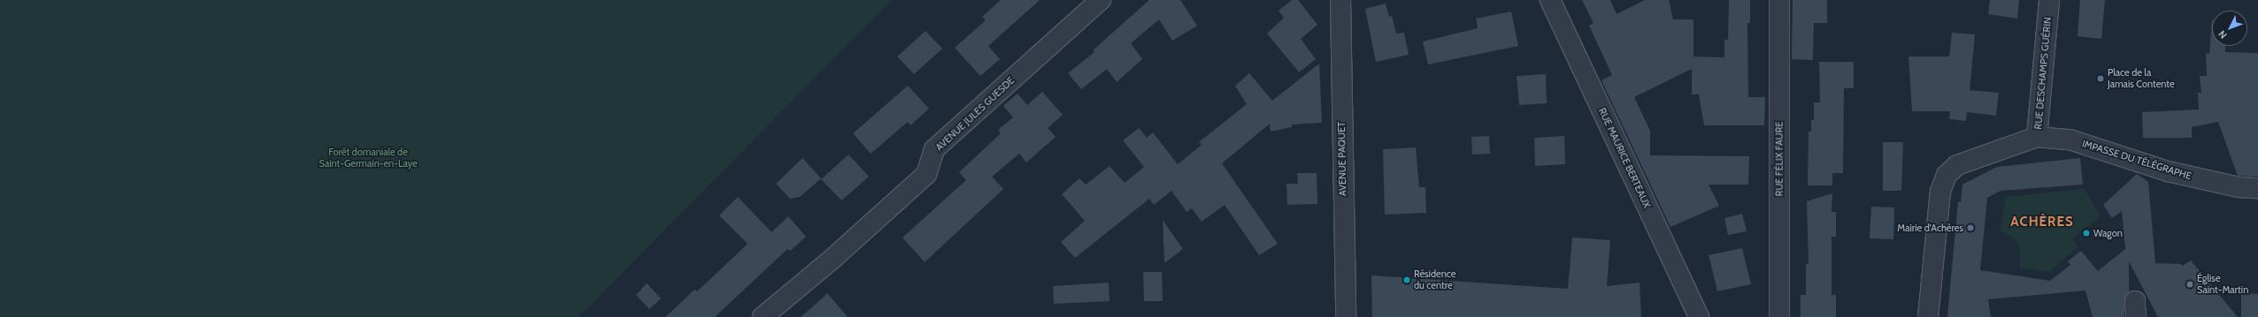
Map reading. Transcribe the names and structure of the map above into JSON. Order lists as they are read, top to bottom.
{
  "streets": {
    "street": [
      "RUE DESCHAMPS GUÉRIN",
      "AVENUE JULES GUESDE",
      "RUE MAURICE BERTEAUX",
      "AVENUE PAQUET",
      "RUE FÉLIX FAURE",
      "IMPASSE DU TÉLÉGRAPHE"
    ]
  },
  "crossings": [
    ["RUE DESCHAMPS GUÉRIN", "IMPASSE DU TÉLÉGRAPHE"]
  ],
  "districts": ["ACHÈRES"],
  "parks": ["Forêt domaniale de Saint-Germain-en-Laye"],
  "places": [
    "Place de la Jamais Contente",
    "Mairie d'Achères",
    "Wagon",
    "Résidence du centre",
    "Église Saint-Martin"
  ],
  "north": "bottom left"
}
